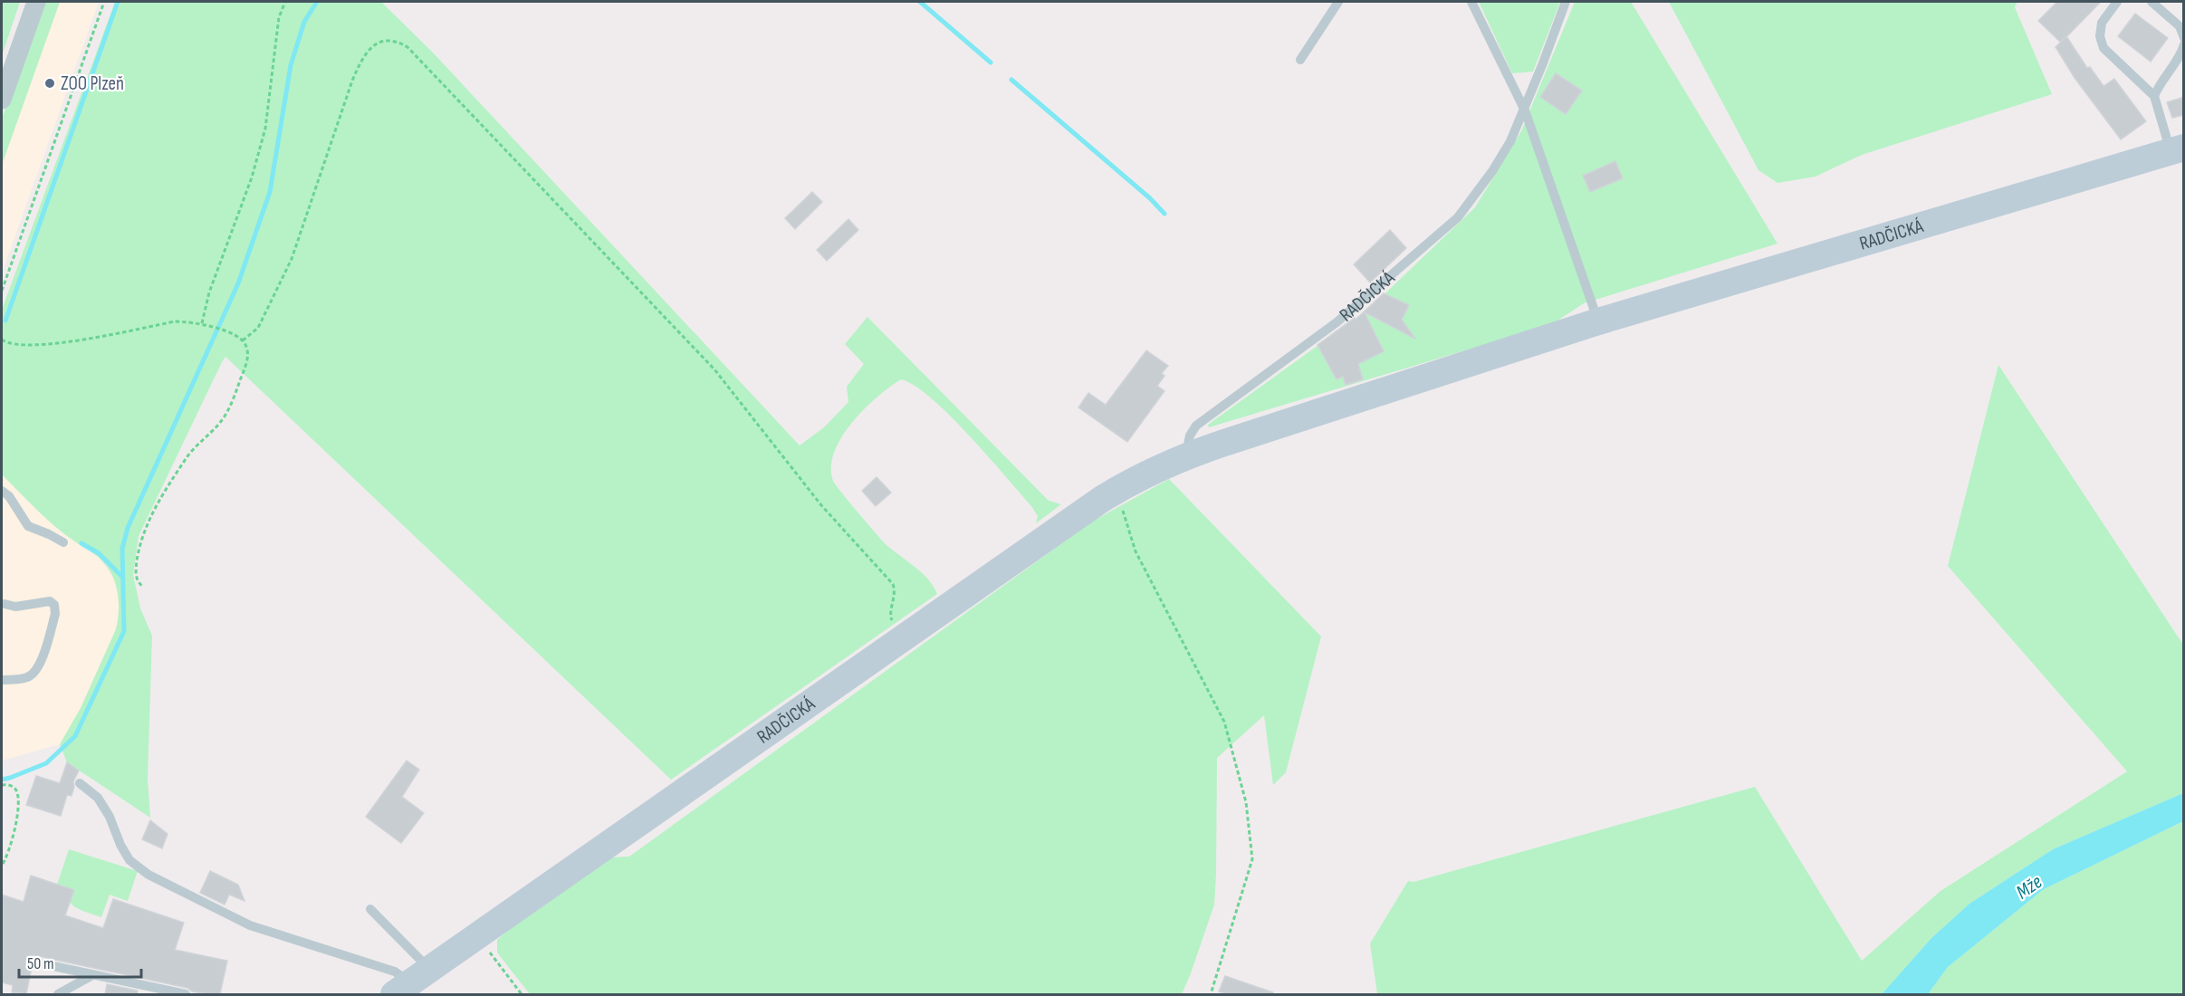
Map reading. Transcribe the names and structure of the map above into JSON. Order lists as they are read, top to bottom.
{
  "streets": {
    "street": ["RADČICKÁ"]
  },
  "water": ["Mže"],
  "places": ["ZOO Plzeň"],
  "scale_bar": "50 m"
}
